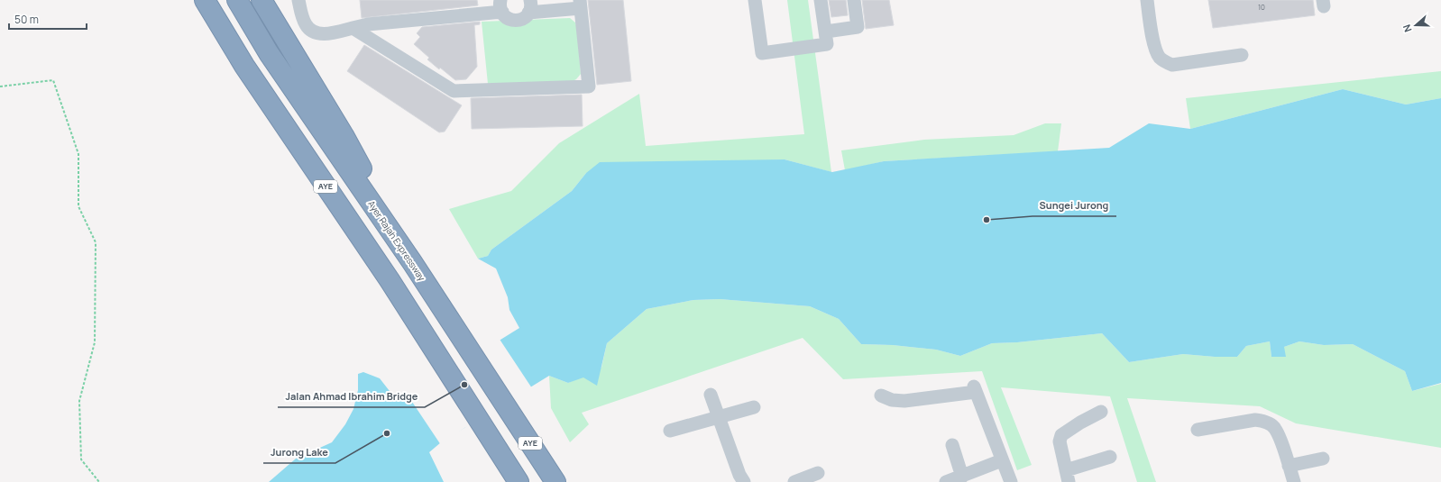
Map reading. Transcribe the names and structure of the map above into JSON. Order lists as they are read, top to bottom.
{
  "streets": {
    "highway": ["AYE", "Ayer Rajah Expressway"]
  },
  "places": ["Sungei Jurong", "Jalan Ahmad Ibrahim Bridge", "Jurong Lake"],
  "house_numbers": ["10"],
  "scale_bar": "50 m",
  "north": "left"
}
